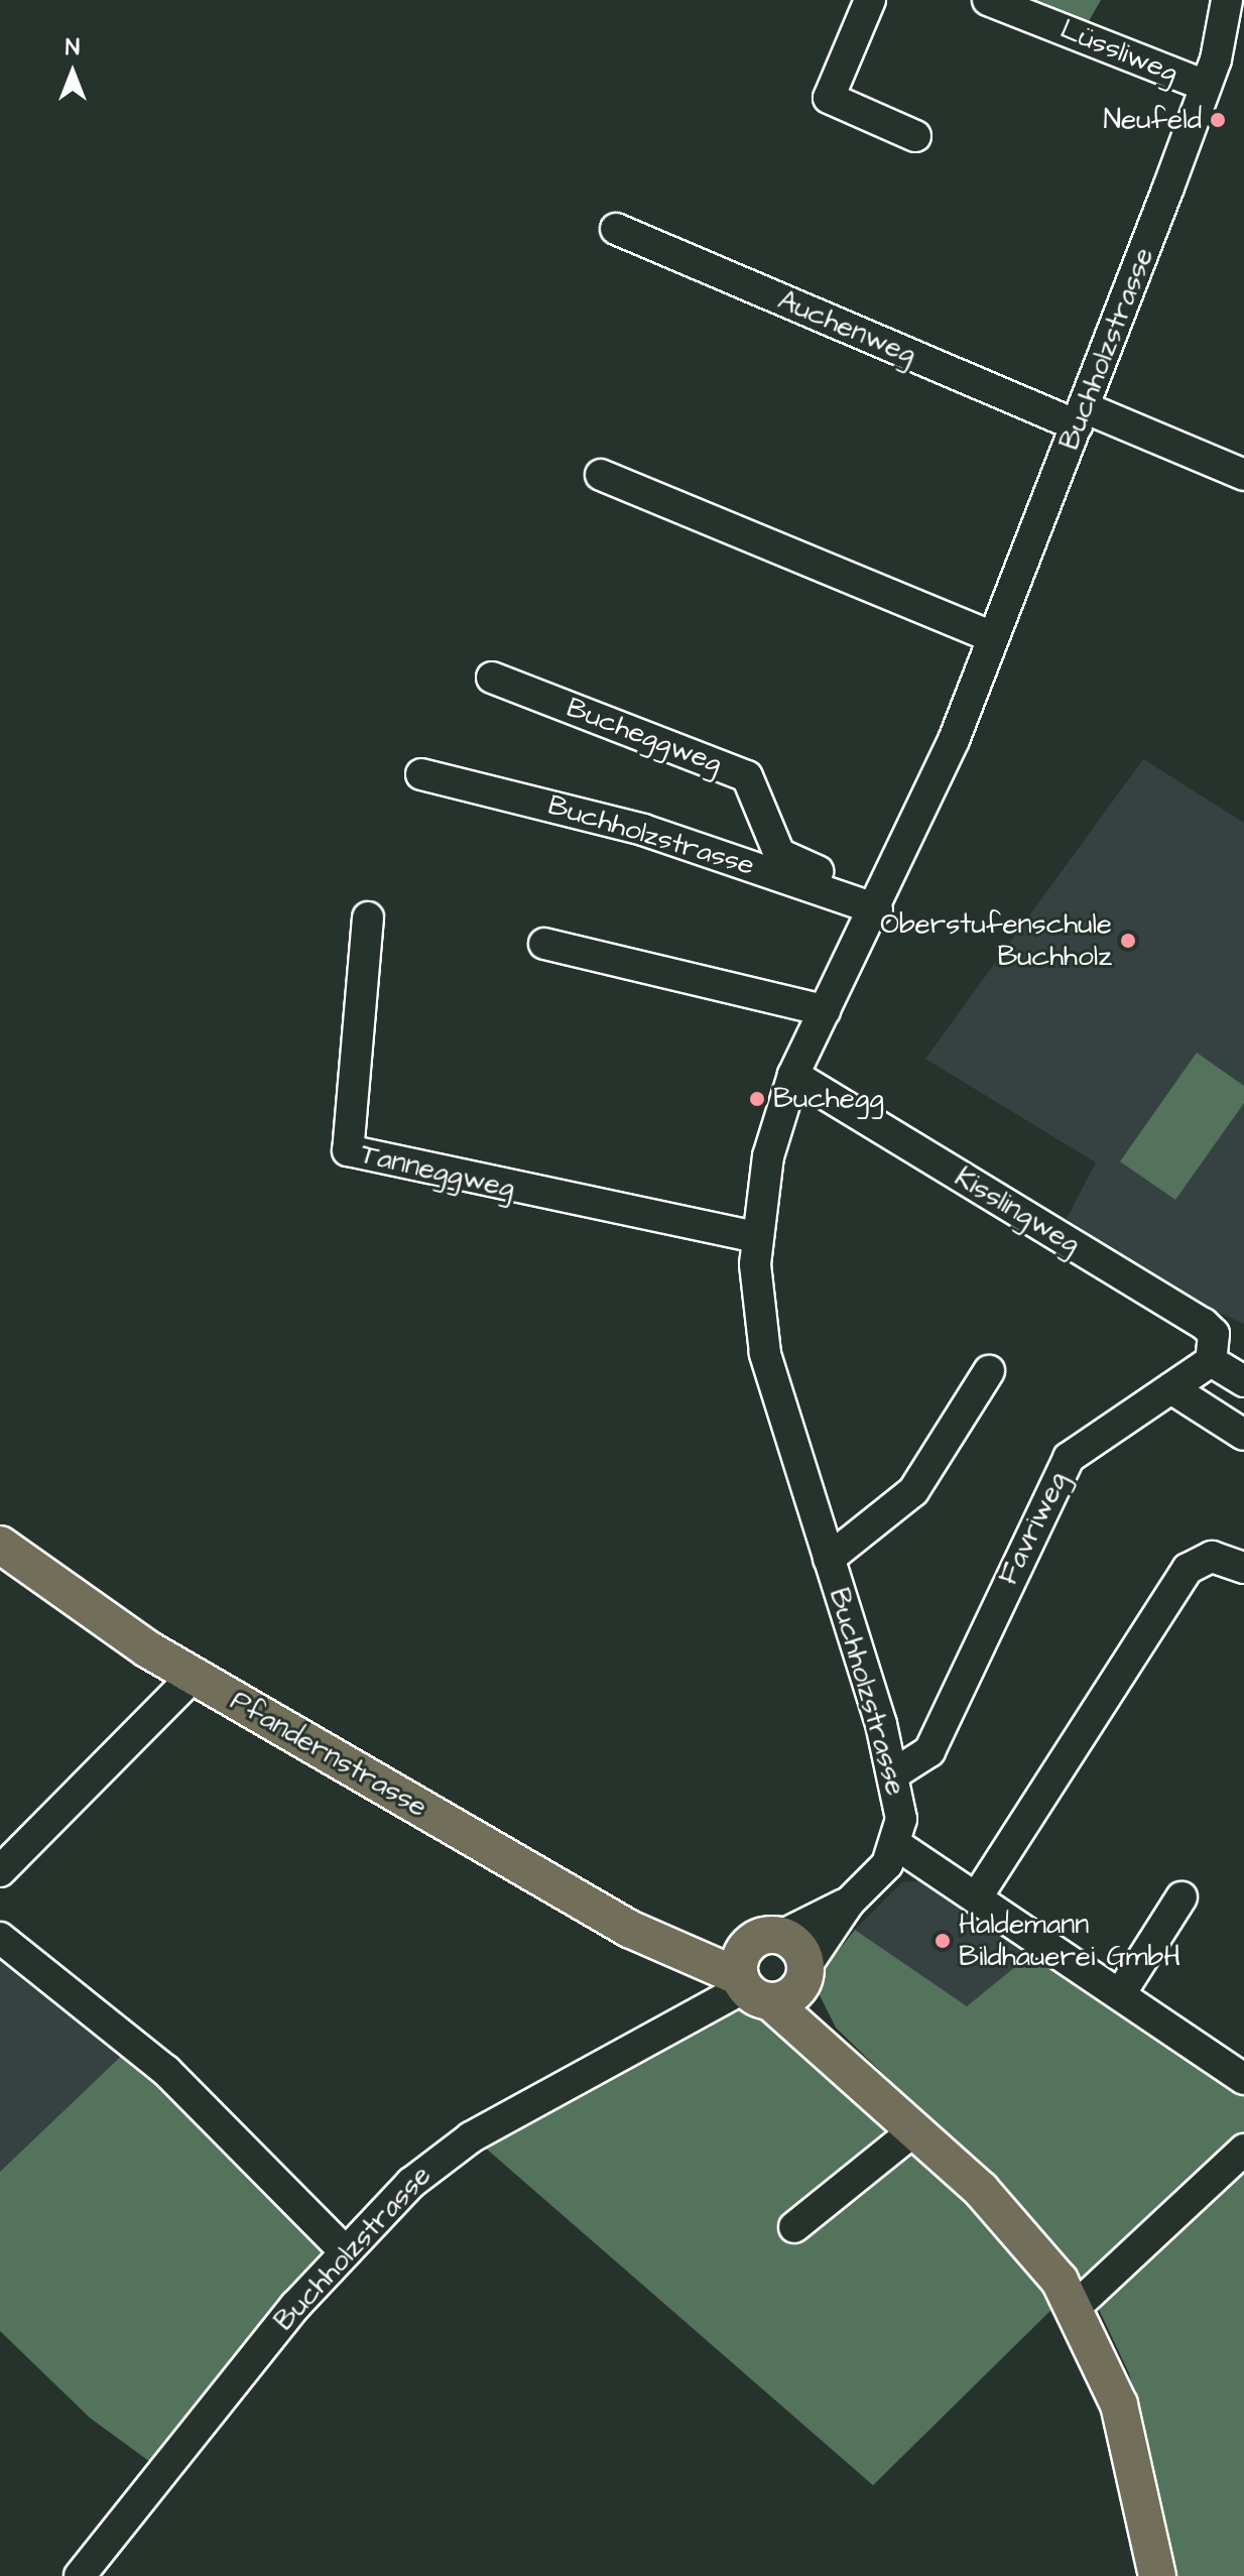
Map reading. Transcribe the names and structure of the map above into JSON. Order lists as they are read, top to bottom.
{
  "streets": {
    "main road": ["Pfandernstrasse"],
    "street": [
      "Lüssliweg",
      "Auchenweg",
      "Buchholzstrasse",
      "Bucheggweg",
      "Tanneggweg",
      "Kisslingweg",
      "Favriweg"
    ]
  },
  "crossings": [
    ["Lüssliweg", "Buchholzstrasse"],
    ["Auchenweg", "Buchholzstrasse"],
    ["Buchholzstrasse", "Bucheggweg"],
    ["Buchholzstrasse", "Tanneggweg"],
    ["Buchholzstrasse", "Kisslingweg"],
    ["Buchholzstrasse", "Favriweg"],
    ["Buchholzstrasse", "Pfandernstrasse"],
    ["Kisslingweg", "Favriweg"]
  ],
  "places": [
    "Neufeld",
    "Oberstufenschule Buchholz",
    "Buchegg",
    "Haldemann Bildhauerei GmbH"
  ],
  "north": "top"
}
